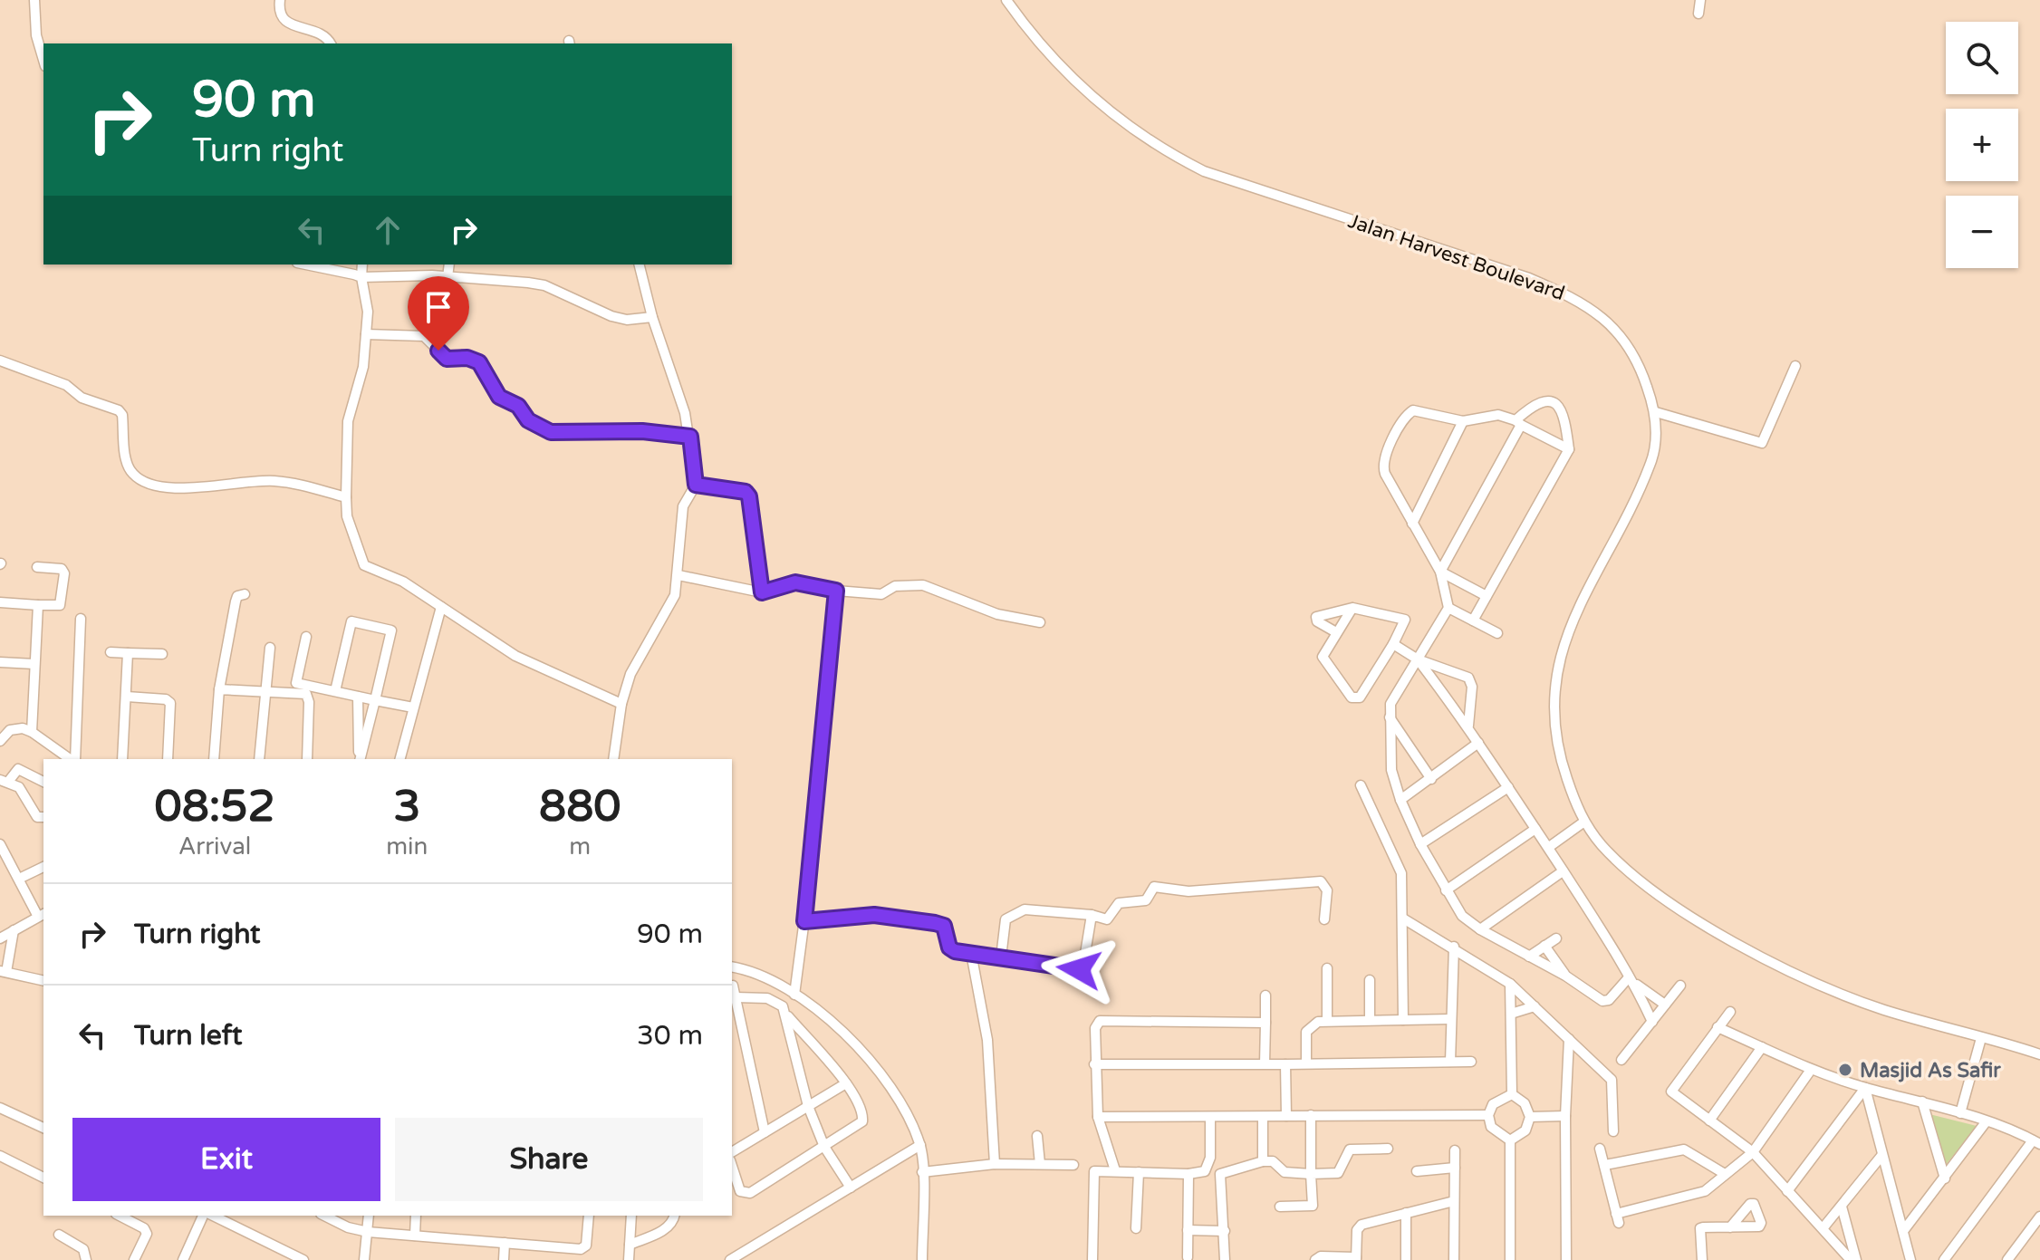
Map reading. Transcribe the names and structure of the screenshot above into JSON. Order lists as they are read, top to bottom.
{
  "streets": {
    "street": ["Jalan Harvest Boulevard"]
  },
  "places": ["Masjid As Safir"],
  "page": {
    "map_buttons": ["+", "−"],
    "turn": ["90 m", "Turn right"],
    "eta": [
      "08:52",
      "Arrival",
      "3",
      "min",
      "880",
      "m"
    ],
    "list": [
      {
        "name": "Turn right",
        "value": "90 m"
      },
      {
        "name": "Turn left",
        "value": "30 m"
      }
    ],
    "buttons": ["Exit", "Share"]
  }
}
